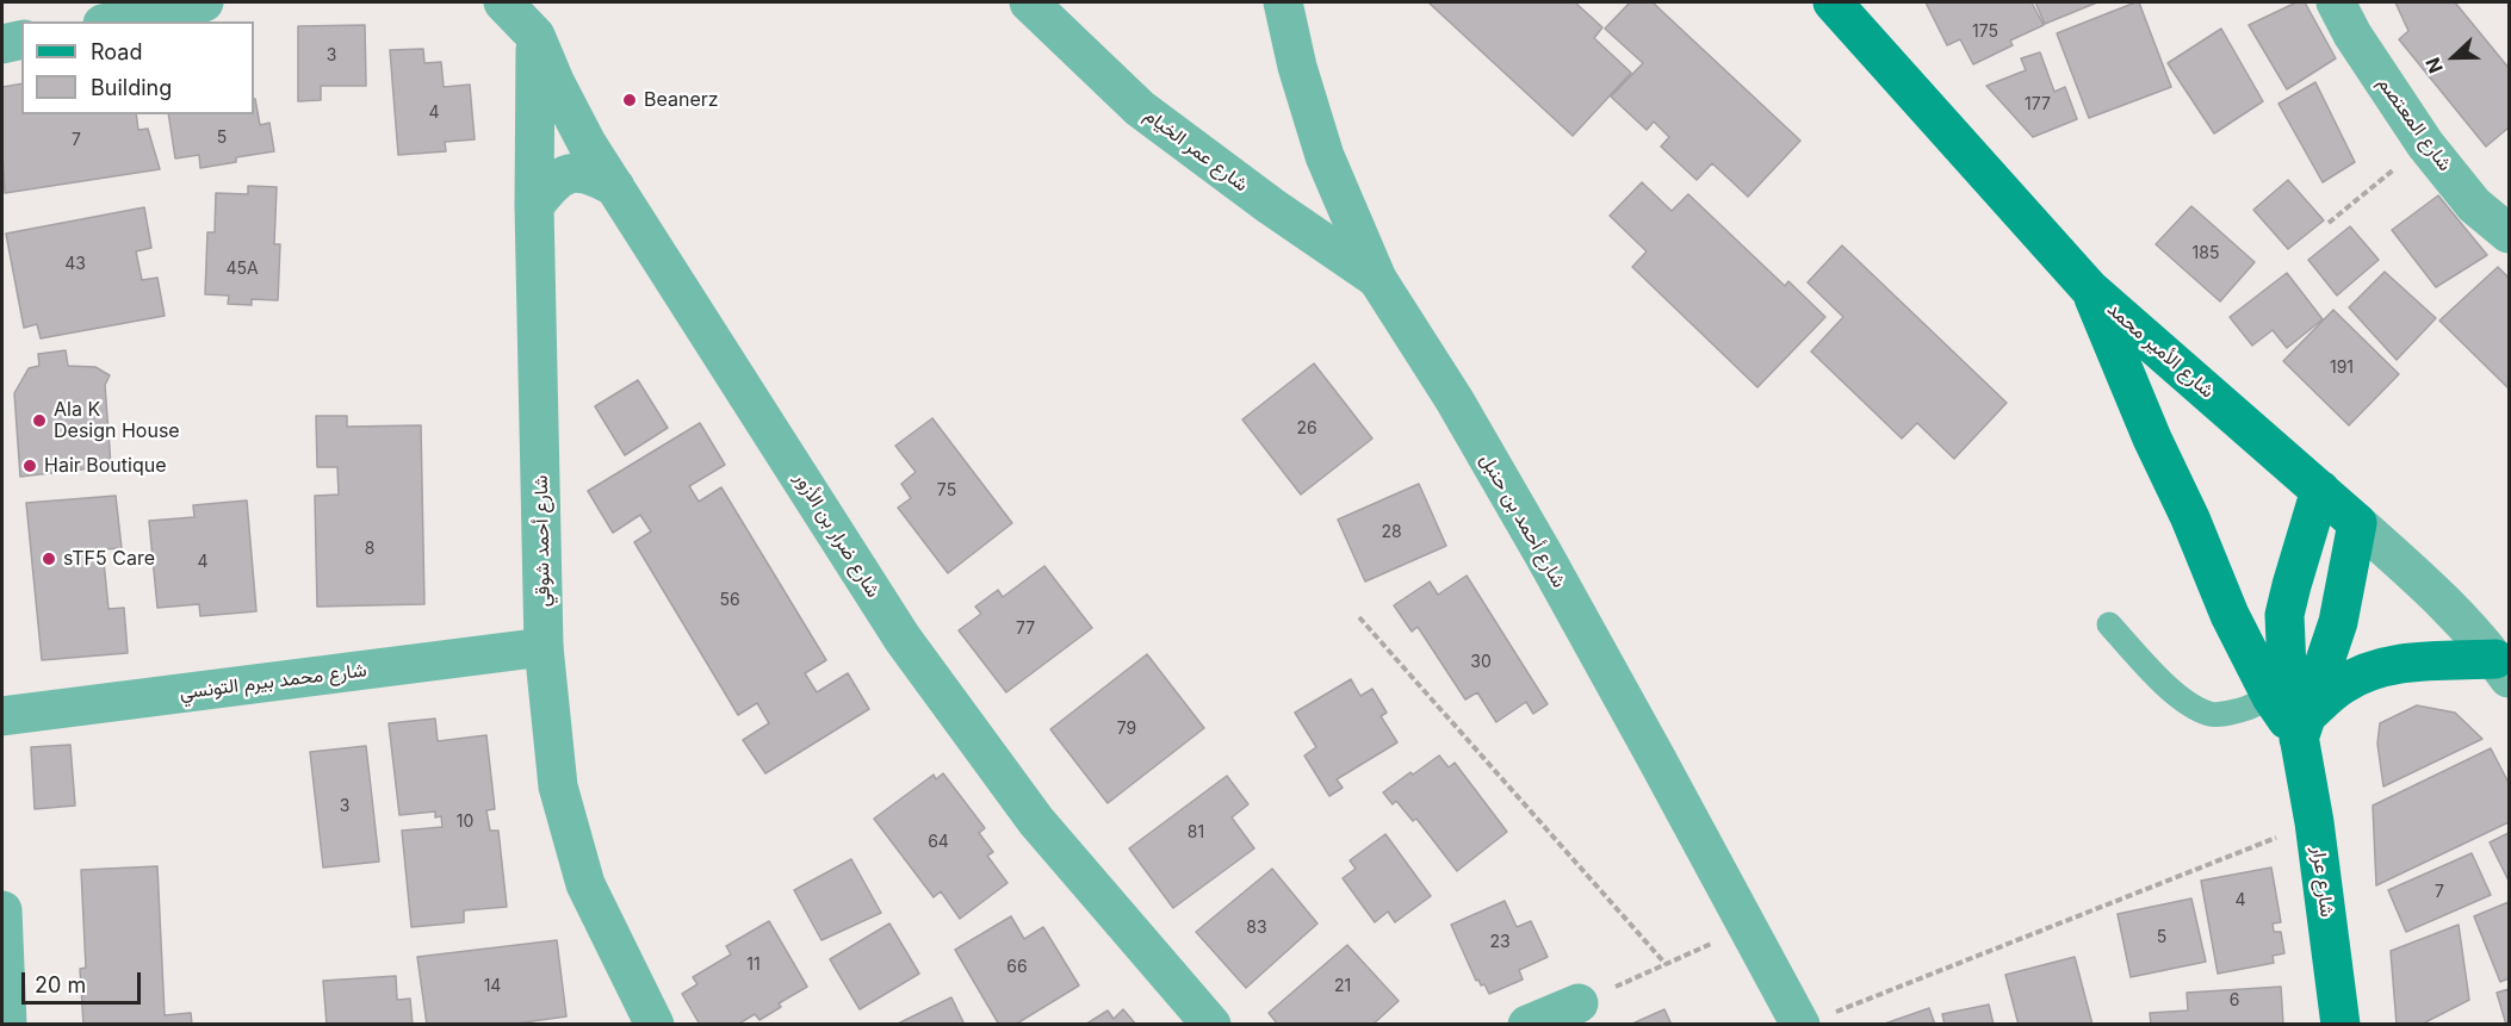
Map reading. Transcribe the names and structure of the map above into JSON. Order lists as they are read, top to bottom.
{
  "streets": {
    "main road": ["شارع الأمير محمد", "شارع عرار"],
    "street": [
      "شارع المعتصم",
      "شارع عمر الخيام",
      "شارع أحمد بن حنبل",
      "شارع ضرار بن الأزور",
      "شارع أحمد شوقي",
      "شارع محمد بيرم التونسي"
    ]
  },
  "crossings": [
    ["شارع عمر الخيام", "شارع أحمد بن حنبل"],
    ["شارع الأمير محمد", "شارع عرار"],
    ["شارع ضرار بن الأزور", "شارع أحمد شوقي"],
    ["شارع أحمد شوقي", "شارع محمد بيرم التونسي"]
  ],
  "places": [
    "Beanerz",
    "Ala K Design House",
    "Hair Boutique",
    "sTF5 Care"
  ],
  "house_numbers": [
    "175",
    "3",
    "177",
    "4",
    "5",
    "7",
    "185",
    "43",
    "45A",
    "191",
    "26",
    "75",
    "28",
    "8",
    "4",
    "56",
    "77",
    "30",
    "79",
    "3",
    "10",
    "81",
    "64",
    "7",
    "4",
    "83",
    "5",
    "23",
    "11",
    "66",
    "14",
    "21",
    "6"
  ],
  "legend": ["Road", "Building"],
  "scale_bar": "20 m",
  "north": "left"
}
